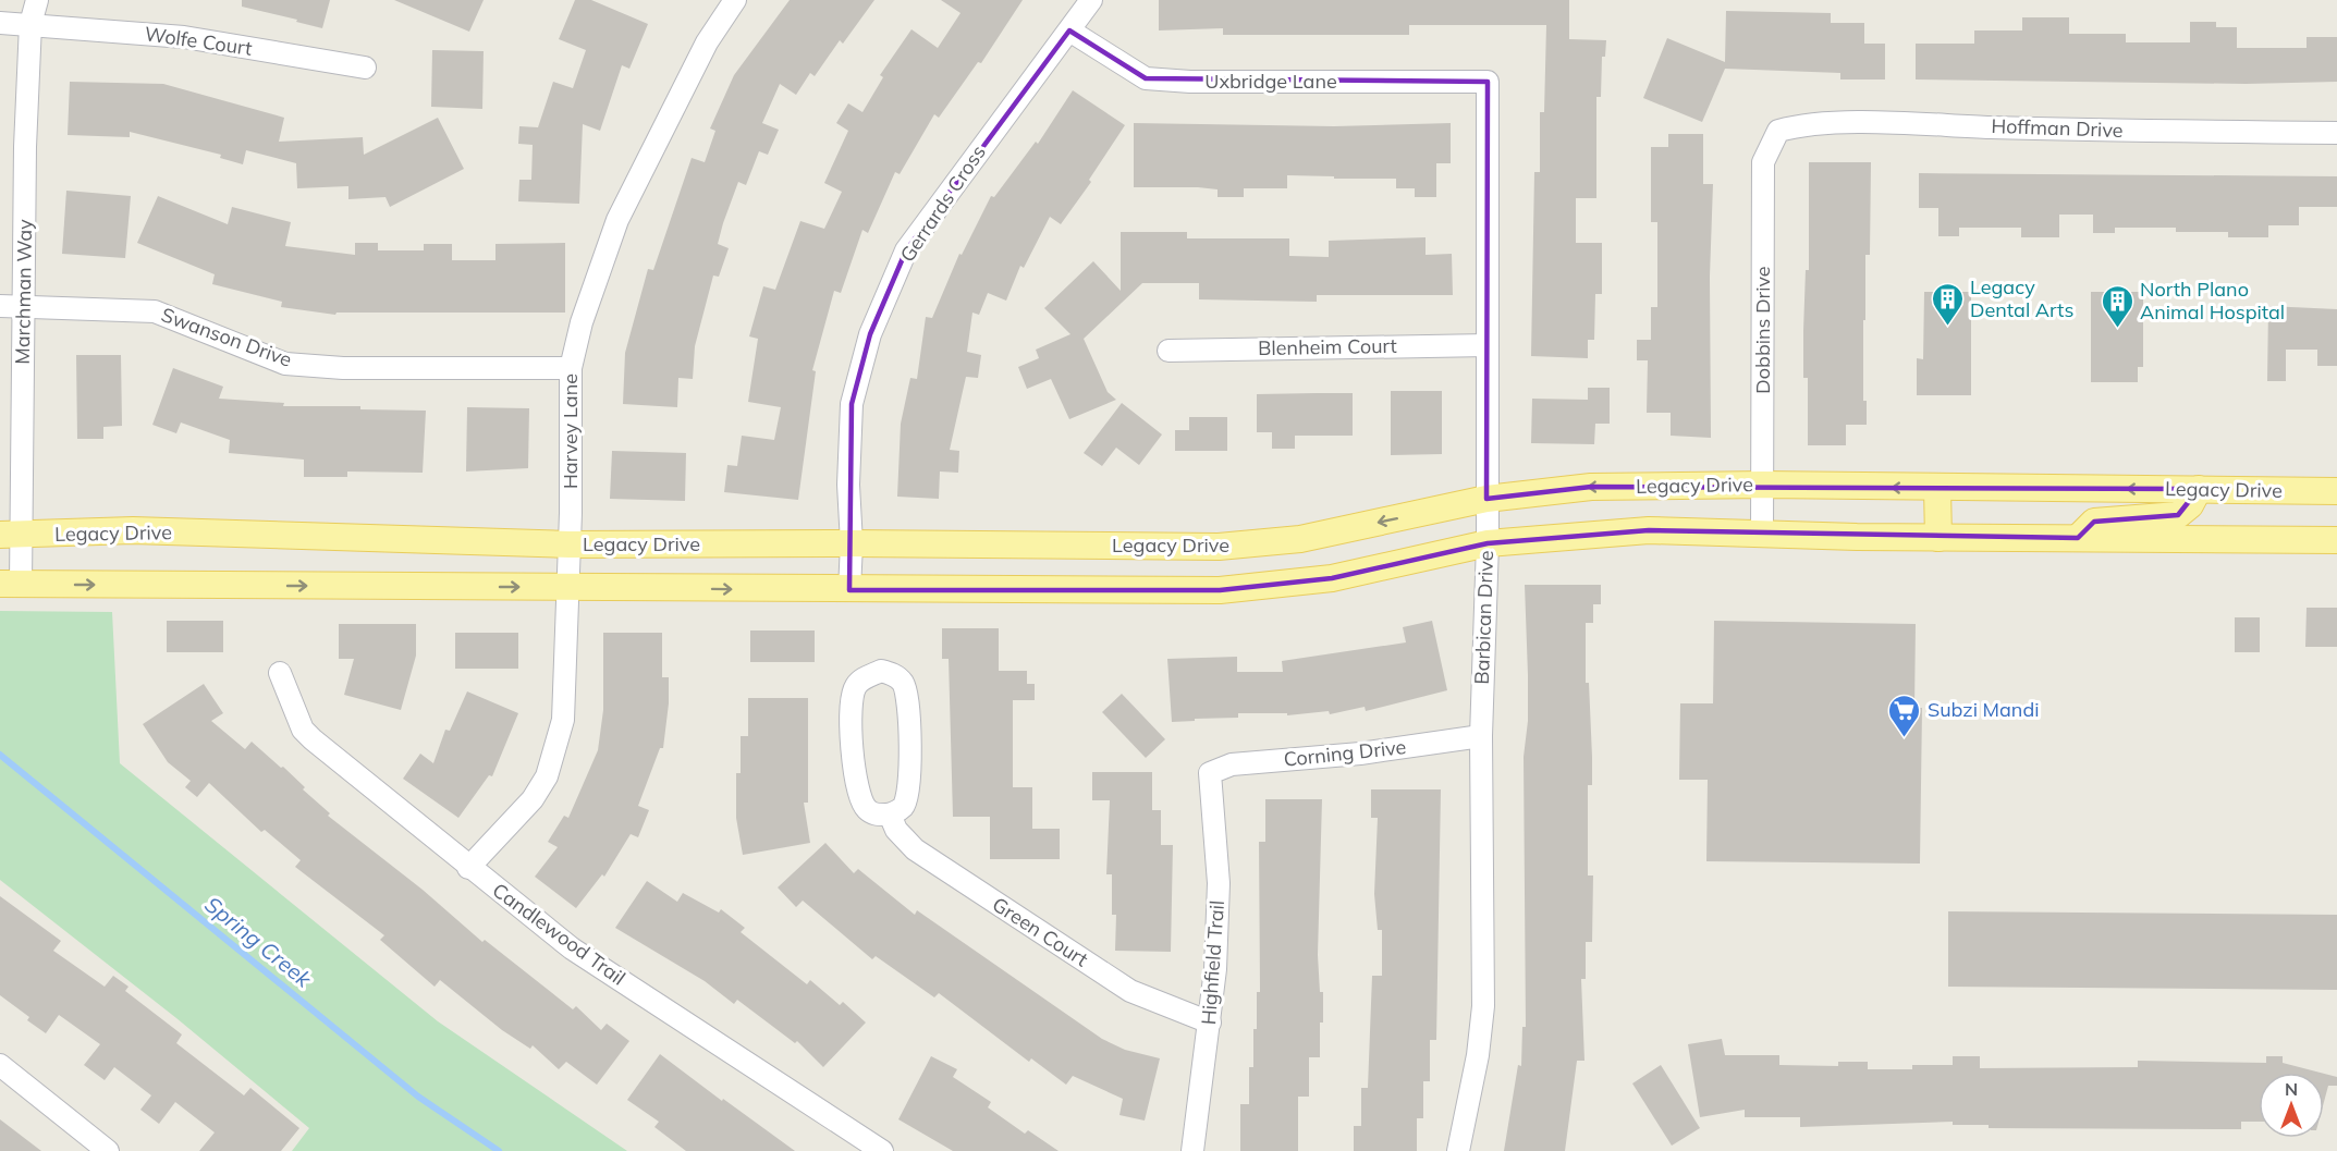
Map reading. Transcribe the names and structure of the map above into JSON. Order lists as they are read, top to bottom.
{
  "streets": {
    "main road": ["Legacy Drive"],
    "street": [
      "Wolfe Court",
      "Uxbridge Lane",
      "Hoffman Drive",
      "Gerrards Cross",
      "Marchman Way",
      "Dobbins Drive",
      "Swanson Drive",
      "Blenheim Court",
      "Harvey Lane",
      "Barbican Drive",
      "Corning Drive",
      "Green Court",
      "Candlewood Trail",
      "Highfield Trail"
    ]
  },
  "crossings": [
    ["Wolfe Court", "Marchman Way"],
    ["Uxbridge Lane", "Gerrards Cross"],
    ["Uxbridge Lane", "Barbican Drive"],
    ["Hoffman Drive", "Dobbins Drive"],
    ["Gerrards Cross", "Legacy Drive"],
    ["Marchman Way", "Swanson Drive"],
    ["Marchman Way", "Legacy Drive"],
    ["Dobbins Drive", "Legacy Drive"],
    ["Swanson Drive", "Harvey Lane"],
    ["Blenheim Court", "Barbican Drive"],
    ["Harvey Lane", "Legacy Drive"],
    ["Harvey Lane", "Candlewood Trail"],
    ["Legacy Drive", "Barbican Drive"],
    ["Barbican Drive", "Corning Drive"],
    ["Corning Drive", "Highfield Trail"],
    ["Green Court", "Highfield Trail"]
  ],
  "water": ["Spring Creek"],
  "places": {
    "building": ["Legacy Dental Arts", "North Plano Animal Hospital"],
    "supermarket": ["Subzi Mandi"]
  },
  "north": "top"
}
